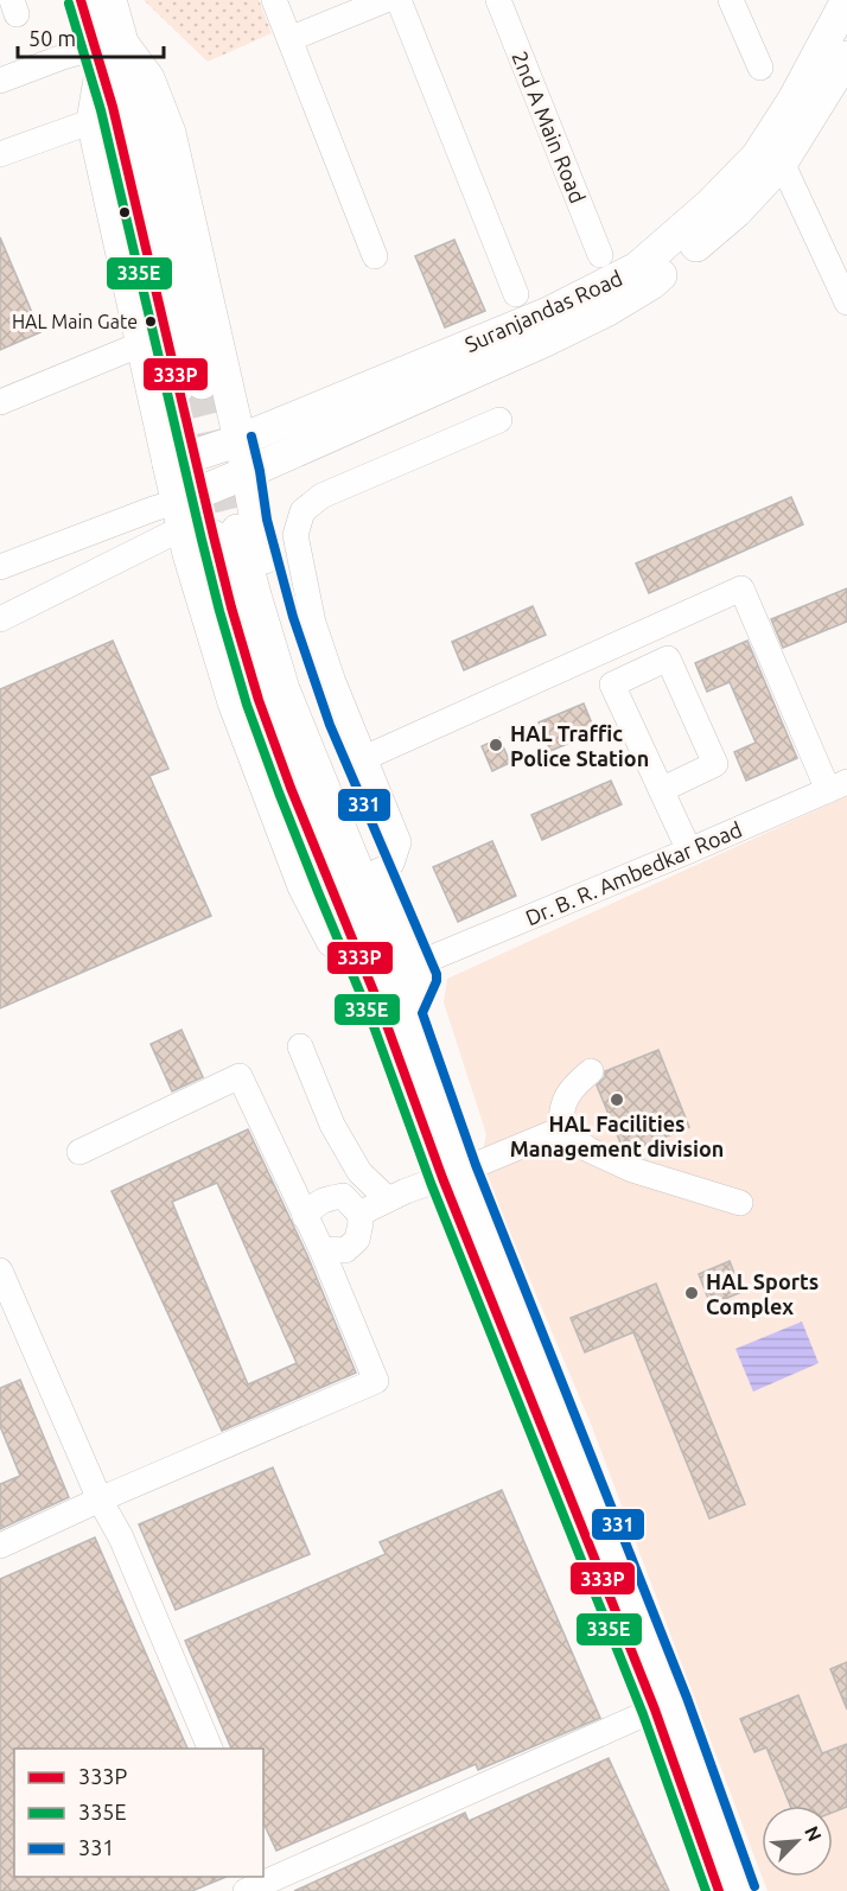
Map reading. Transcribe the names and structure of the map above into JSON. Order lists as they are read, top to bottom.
{
  "streets": {
    "main road": ["Suranjandas Road"],
    "street": ["2nd A Main Road", "Dr. B. R. Ambedkar Road"]
  },
  "places": [
    "HAL Main Gate",
    "HAL Traffic Police Station",
    "HAL Facilities Management division",
    "HAL Sports Complex"
  ],
  "lines": ["transit line 333P", "transit line 335E", "transit line 331"],
  "legend": ["333P", "335E", "331"],
  "scale_bar": "50 m",
  "north": "top right"
}
